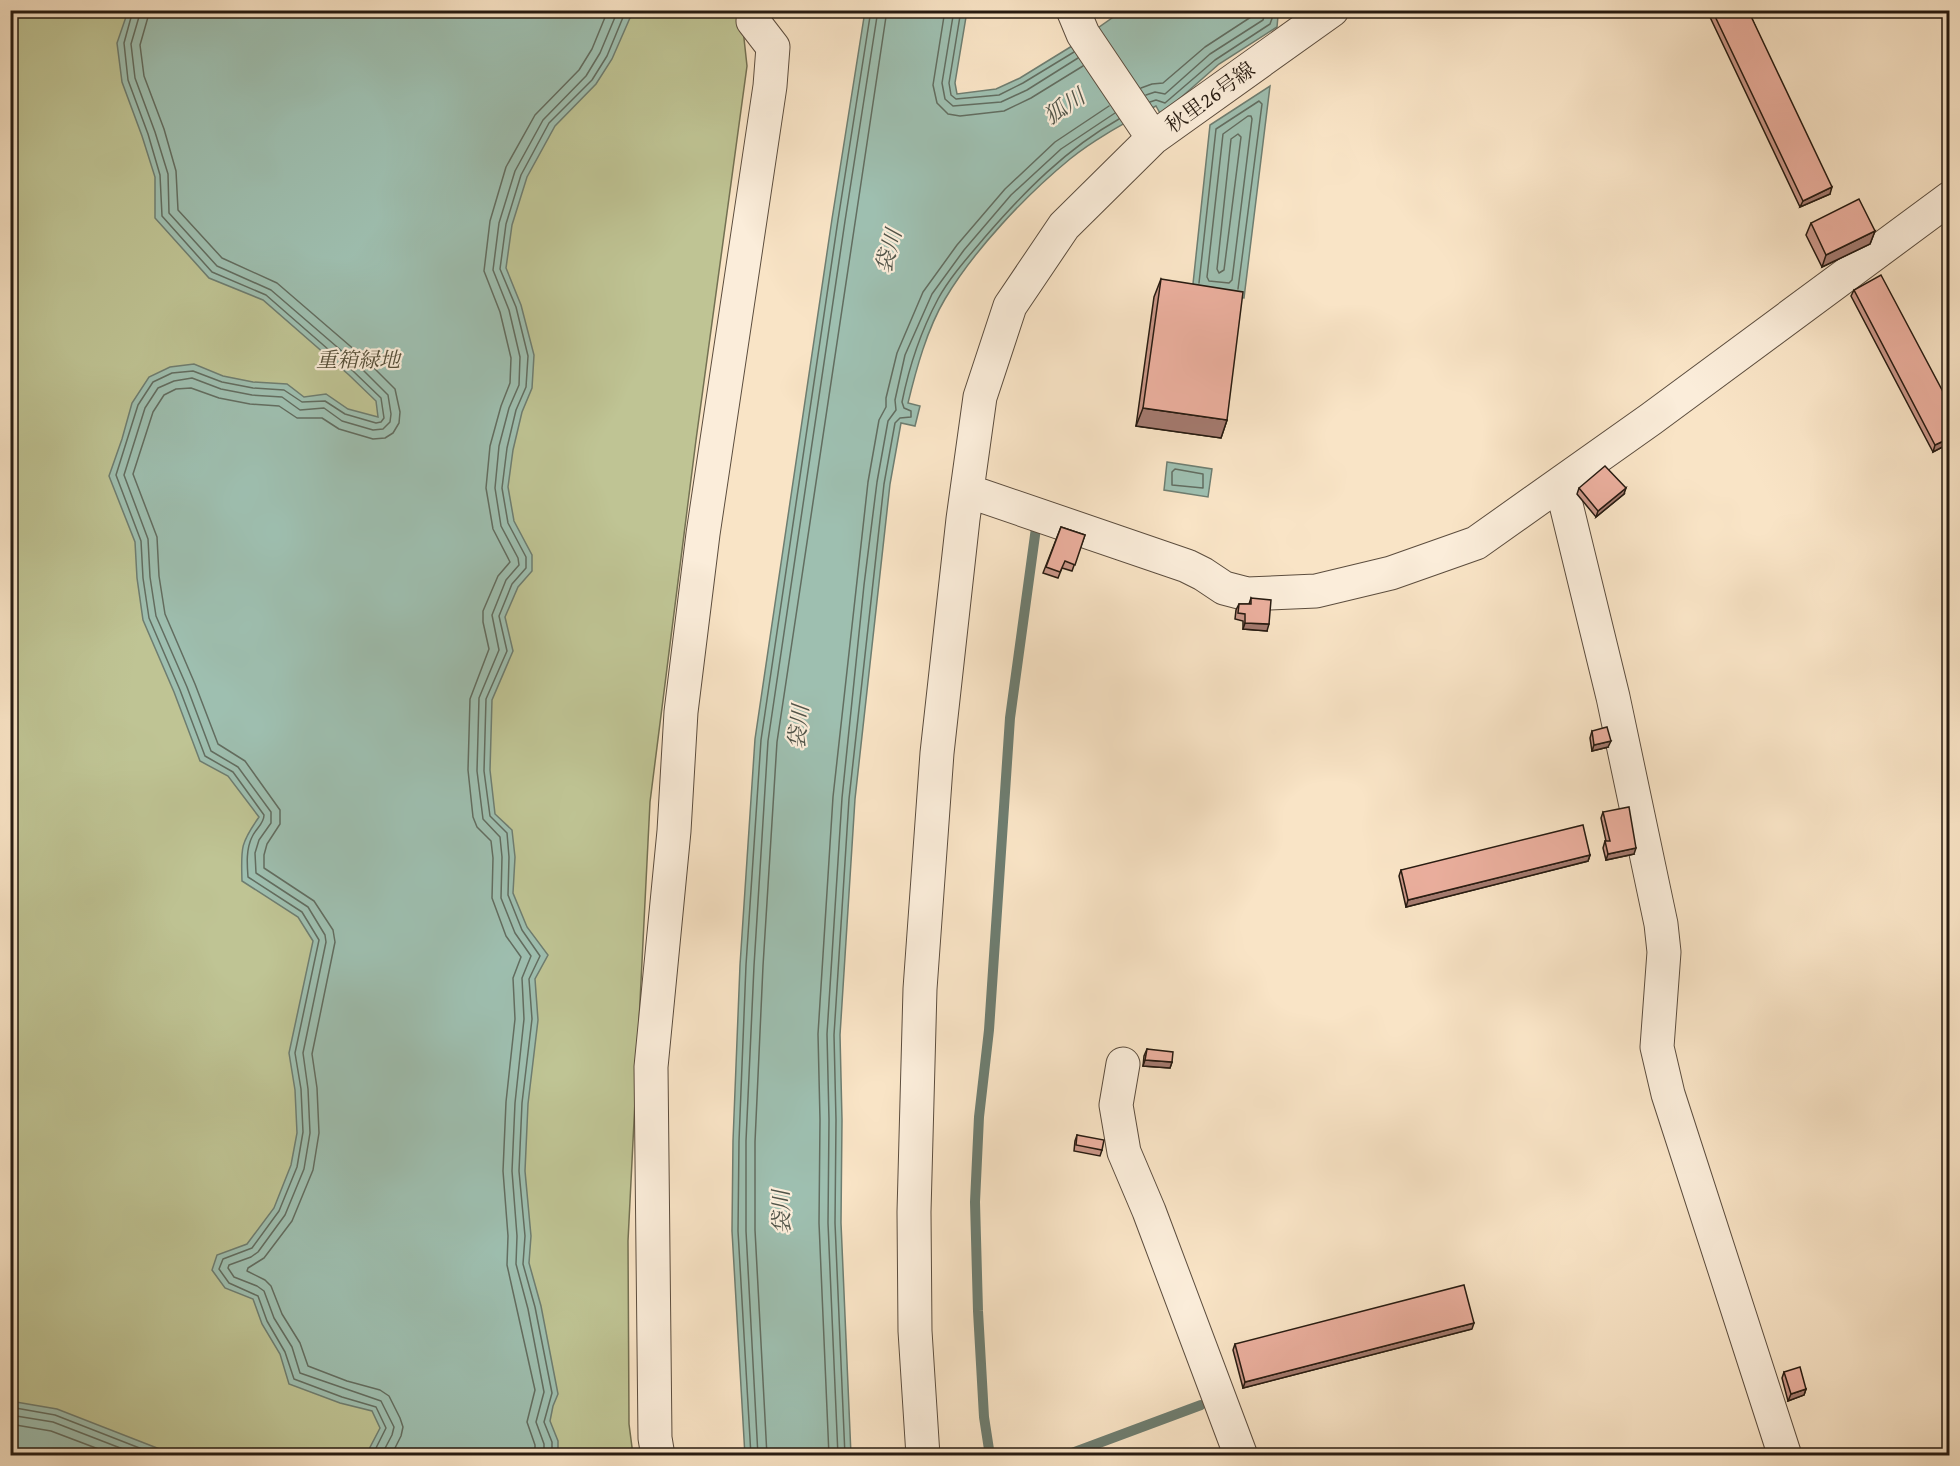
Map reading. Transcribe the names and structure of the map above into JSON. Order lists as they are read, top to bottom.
{
  "streets": {
    "street": ["秋里26号線"]
  },
  "water": ["狐川", "袋川"],
  "parks": ["重箱緑地"]
}
